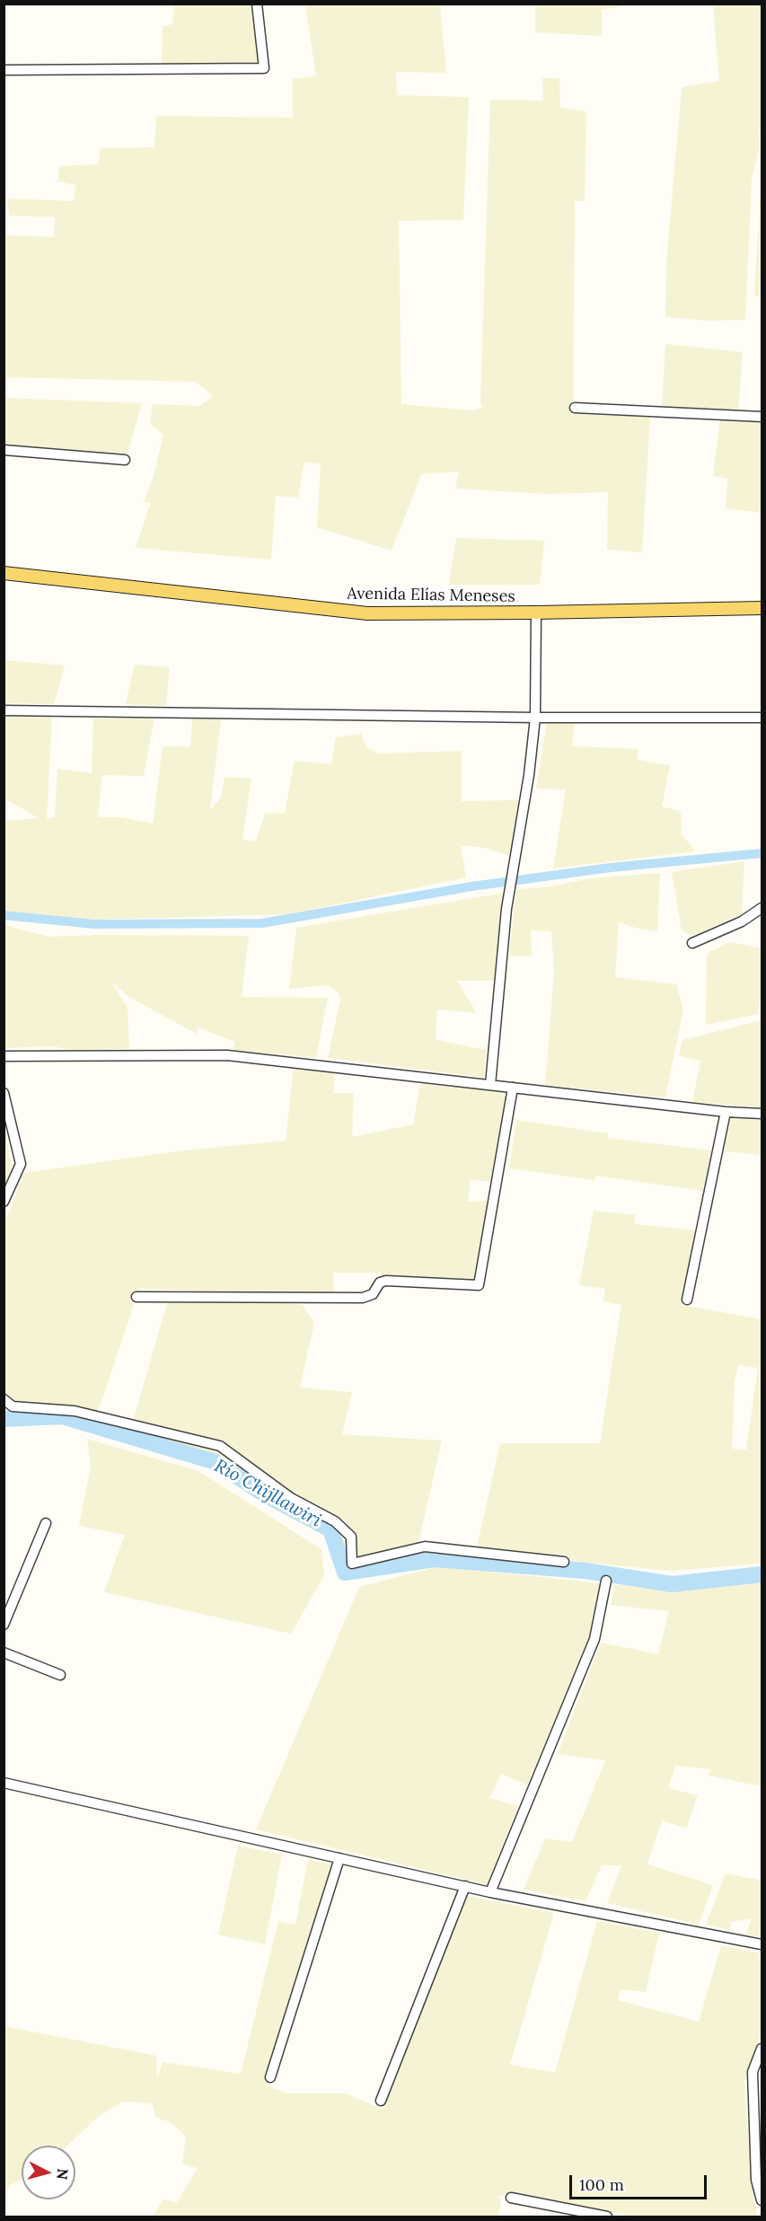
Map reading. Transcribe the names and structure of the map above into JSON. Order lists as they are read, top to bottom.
{
  "streets": {
    "main road": ["Avenida Elías Meneses"]
  },
  "water": ["Río Chijllawiri"],
  "scale_bar": "100 m",
  "north": "right"
}
